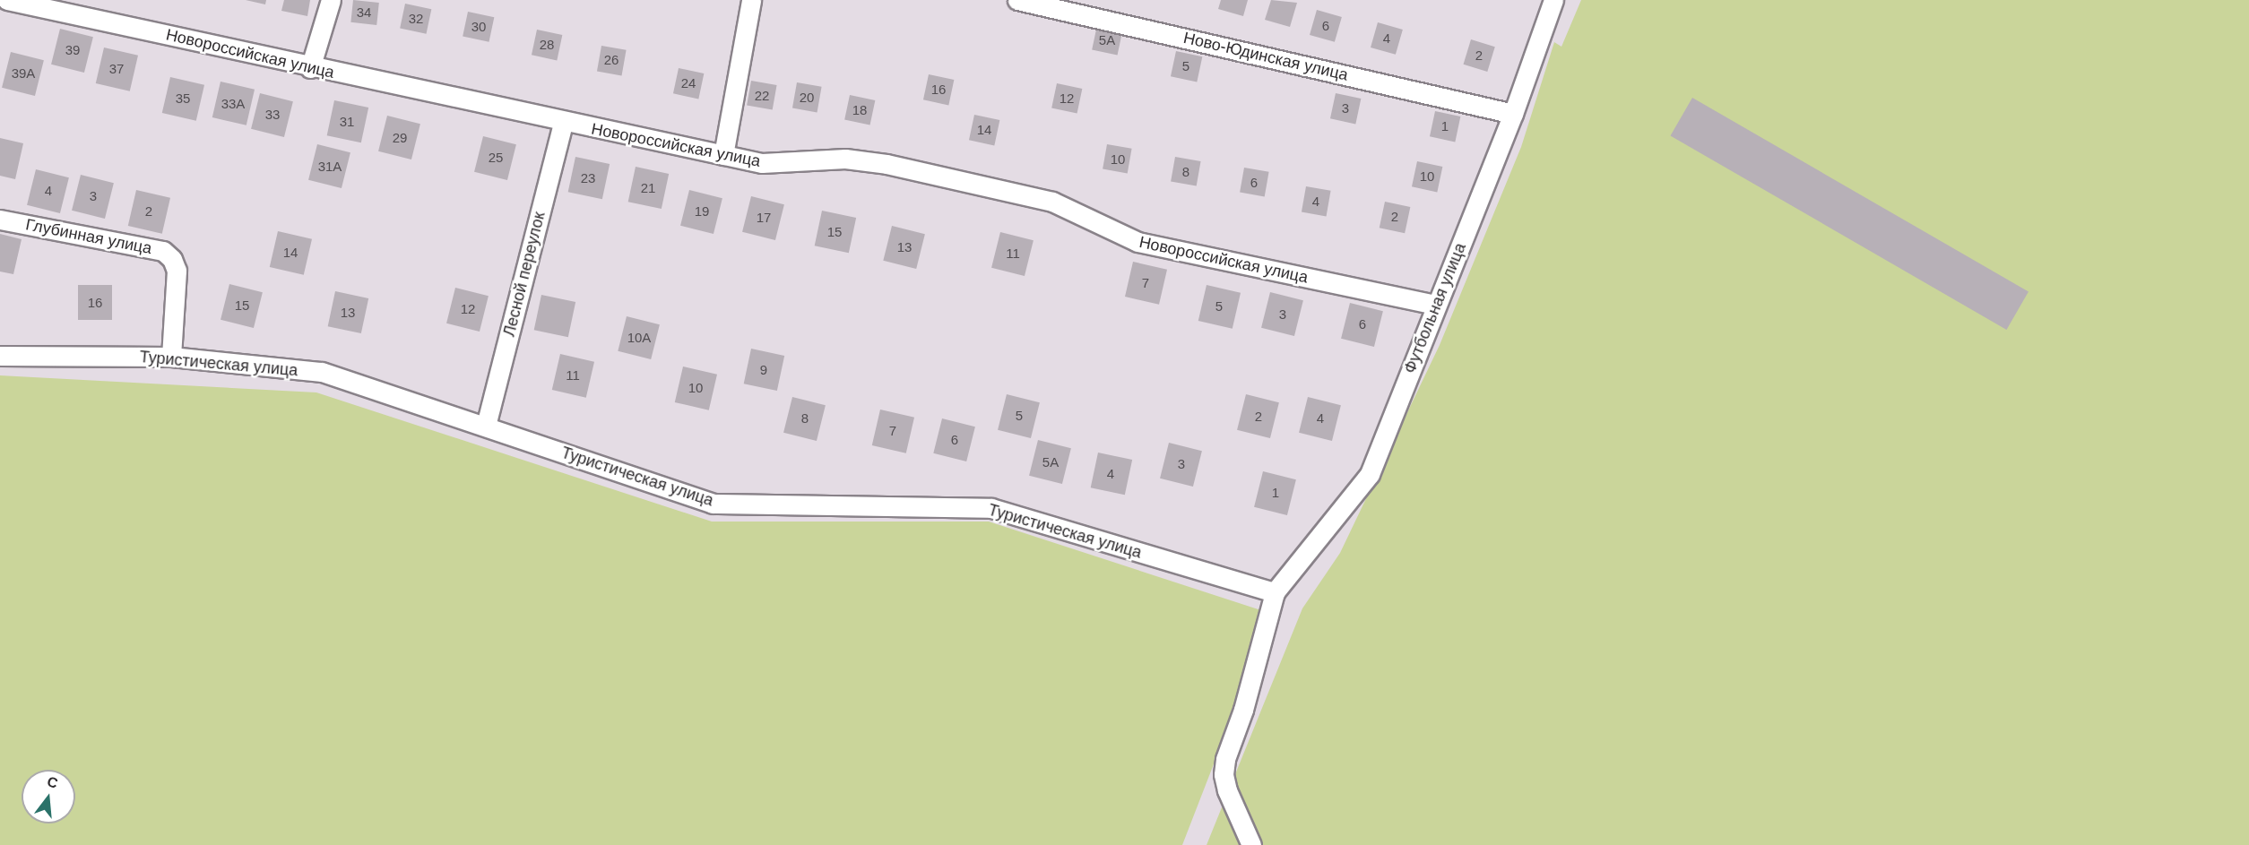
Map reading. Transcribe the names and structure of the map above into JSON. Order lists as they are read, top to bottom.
{
  "streets": {
    "street": [
      "Новороссийская улица",
      "Ново-Юдинская улица",
      "Глубинная улица",
      "Лесной переулок",
      "Футбольная улица",
      "Туристическая улица"
    ]
  },
  "crossings": [
    ["Новороссийская улица", "Лесной переулок"],
    ["Новороссийская улица", "Футбольная улица"],
    ["Ново-Юдинская улица", "Футбольная улица"],
    ["Глубинная улица", "Туристическая улица"],
    ["Лесной переулок", "Туристическая улица"],
    ["Футбольная улица", "Туристическая улица"]
  ],
  "house_numbers": [
    "34",
    "32",
    "6",
    "30",
    "4",
    "5А",
    "28",
    "39",
    "2",
    "26",
    "5",
    "37",
    "39А",
    "24",
    "16",
    "22",
    "20",
    "35",
    "12",
    "33А",
    "3",
    "18",
    "33",
    "31",
    "1",
    "14",
    "29",
    "25",
    "10",
    "31А",
    "8",
    "10",
    "23",
    "6",
    "21",
    "4",
    "3",
    "4",
    "2",
    "19",
    "2",
    "17",
    "15",
    "13",
    "14",
    "11",
    "7",
    "16",
    "15",
    "5",
    "12",
    "13",
    "3",
    "6",
    "10А",
    "9",
    "11",
    "10",
    "5",
    "2",
    "8",
    "4",
    "7",
    "6",
    "5А",
    "3",
    "4",
    "1"
  ],
  "north": "top"
}
